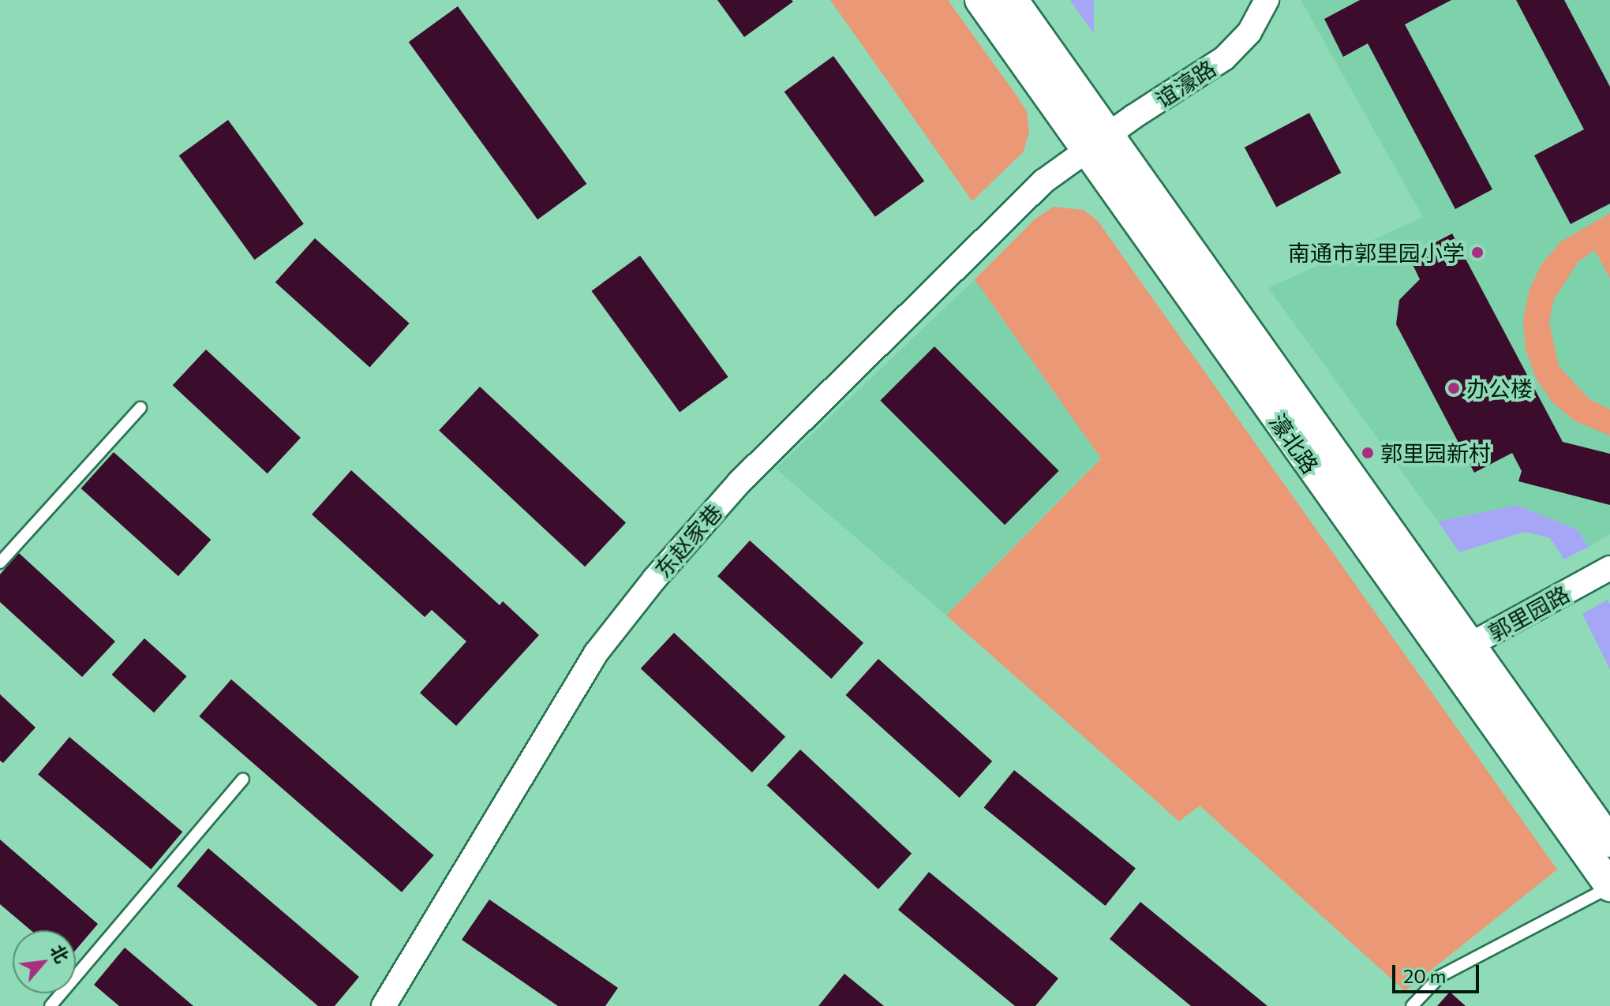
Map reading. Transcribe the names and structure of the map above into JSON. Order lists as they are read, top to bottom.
{
  "streets": {
    "street": [
      "谊濠路",
      "濠北路",
      "东赵家巷",
      "郭里园路"
    ]
  },
  "crossings": [
    ["谊濠路", "濠北路"],
    ["谊濠路", "东赵家巷"],
    ["濠北路", "东赵家巷"],
    ["濠北路", "郭里园路"]
  ],
  "places": ["南通市郭里园小学", "办公楼", "郭里园新村"],
  "scale_bar": "20 m",
  "north": "top right"
}
